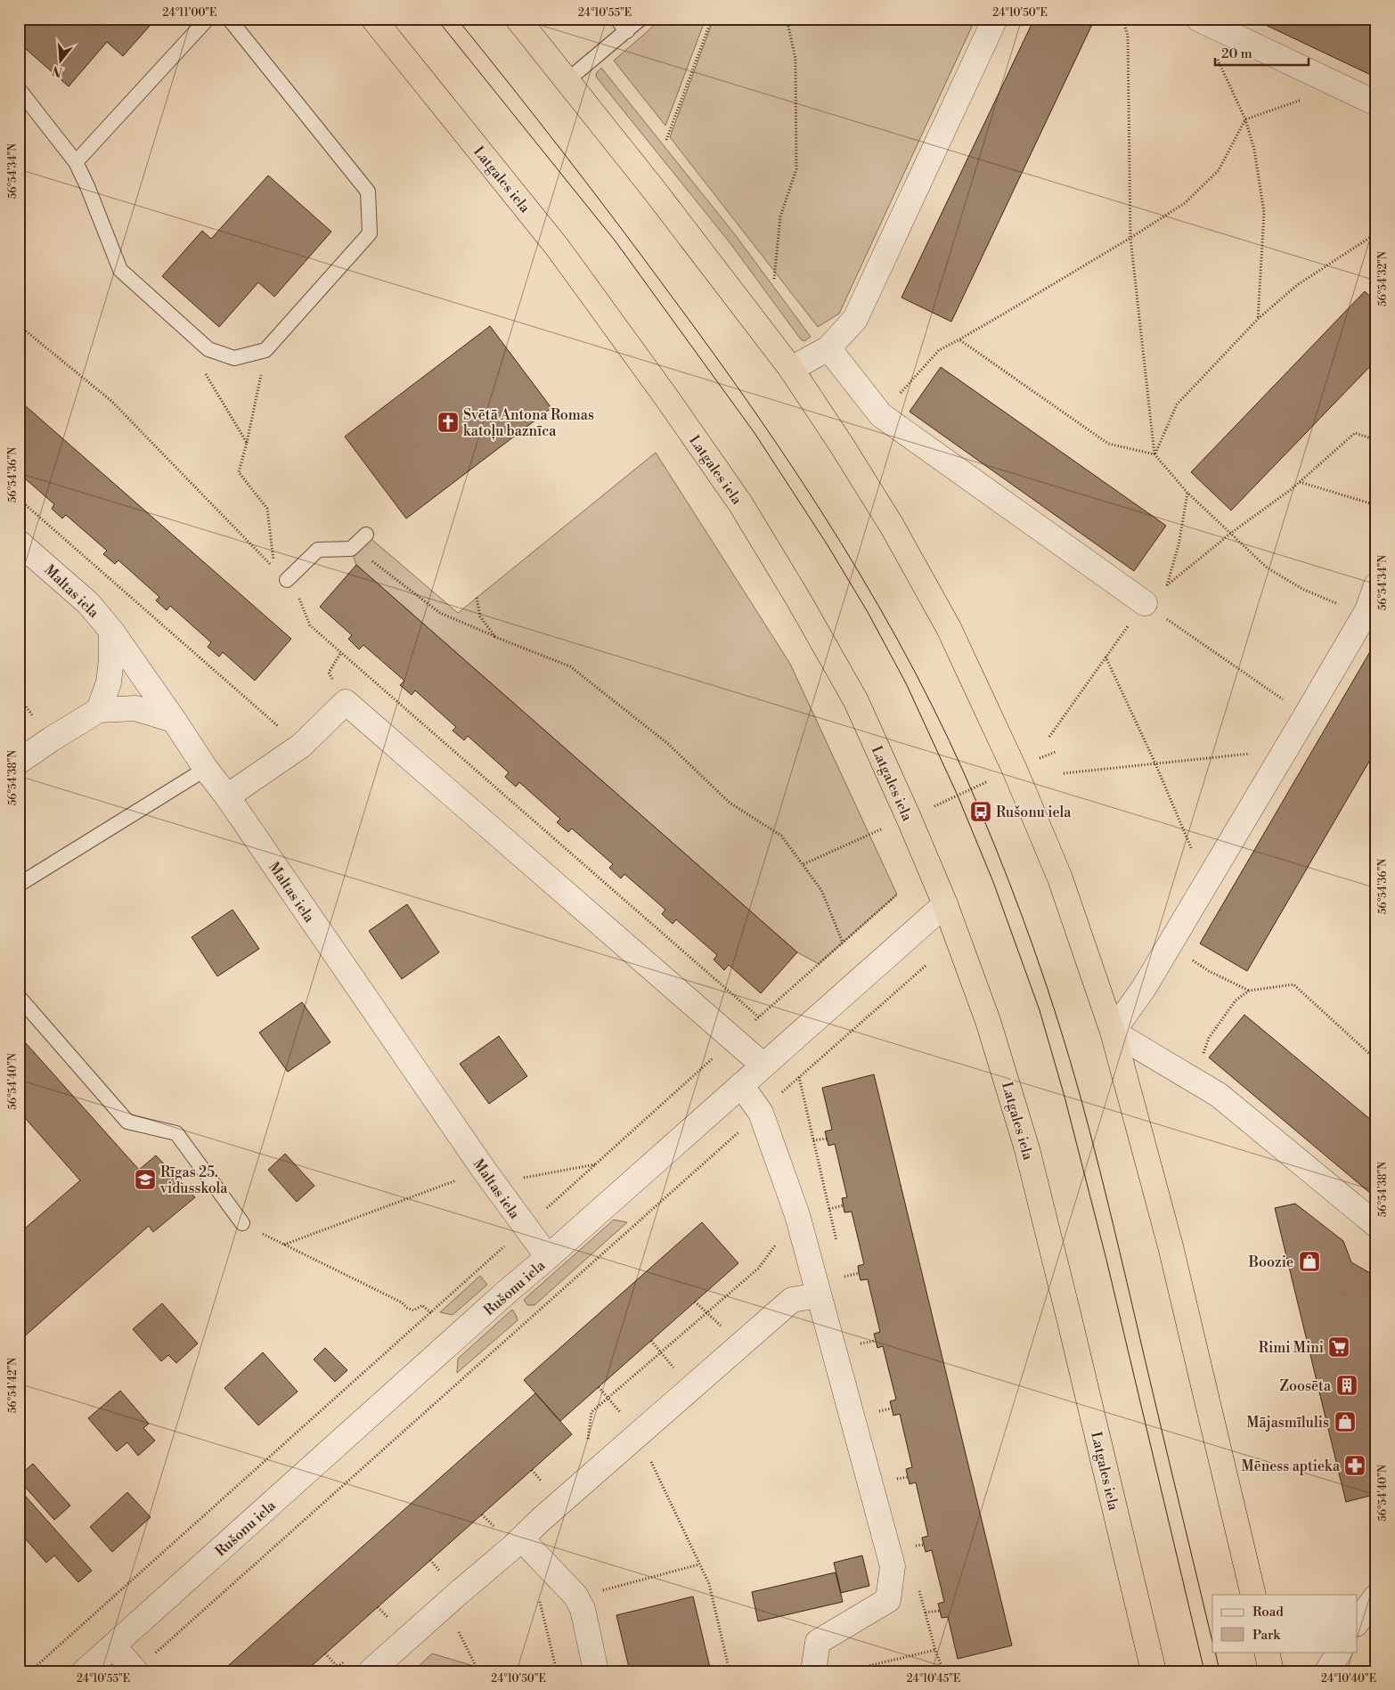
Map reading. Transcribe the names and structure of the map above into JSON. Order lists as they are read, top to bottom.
{
  "streets": {
    "highway": ["Latgales iela"],
    "street": ["Maltas iela", "Rušonu iela"]
  },
  "crossings": [
    ["Latgales iela", "Rušonu iela"],
    ["Maltas iela", "Rušonu iela"]
  ],
  "places": {
    "church": ["Svētā Antona Romas katoļu baznīca"],
    "bus stop": ["Rušonu iela"],
    "school or university": ["Rīgas 25. vidusskola"],
    "shop": ["Boozie", "Mājasmīlulis"],
    "supermarket": ["Rimi Mini"],
    "building": ["Zoosēta"],
    "pharmacy": ["Mēness aptieka"]
  },
  "legend": ["Road", "Park"],
  "scale_bar": "20 m",
  "north": "bottom",
  "coordinates": [
    "24°11'00\"E",
    "24°10'55\"E",
    "24°10'50\"E",
    "56°54'34\"N",
    "56°54'32\"N",
    "56°54'36\"N",
    "56°54'38\"N",
    "56°54'40\"N",
    "56°54'42\"N",
    "24°10'45\"E",
    "24°10'40\"E"
  ]
}
